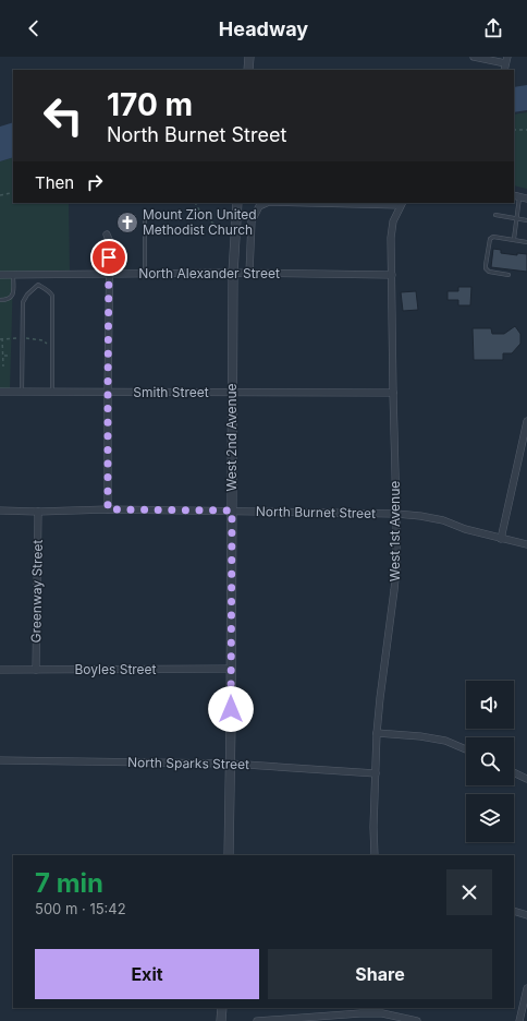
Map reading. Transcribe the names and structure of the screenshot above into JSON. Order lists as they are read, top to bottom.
{
  "streets": {
    "street": [
      "North Alexander Street",
      "Smith Street",
      "West 2nd Avenue",
      "North Burnet Street",
      "West 1st Avenue",
      "Greenway Street",
      "Boyles Street",
      "North Sparks Street"
    ]
  },
  "crossings": [
    ["North Alexander Street", "West 2nd Avenue"],
    ["North Alexander Street", "West 1st Avenue"],
    ["Smith Street", "West 2nd Avenue"],
    ["Smith Street", "West 1st Avenue"],
    ["West 2nd Avenue", "North Burnet Street"],
    ["West 2nd Avenue", "Boyles Street"],
    ["West 2nd Avenue", "North Sparks Street"],
    ["North Burnet Street", "West 1st Avenue"],
    ["North Burnet Street", "Greenway Street"],
    ["West 1st Avenue", "North Sparks Street"],
    ["Greenway Street", "Boyles Street"]
  ],
  "places": {
    "church": ["Mount Zion United Methodist Church"]
  },
  "page": {
    "header": "Headway",
    "turn": ["170 m", "North Burnet Street"],
    "then": "Then",
    "heading": ["7 min", "500 m · 15:42"],
    "buttons": ["Exit", "Share"]
  }
}
